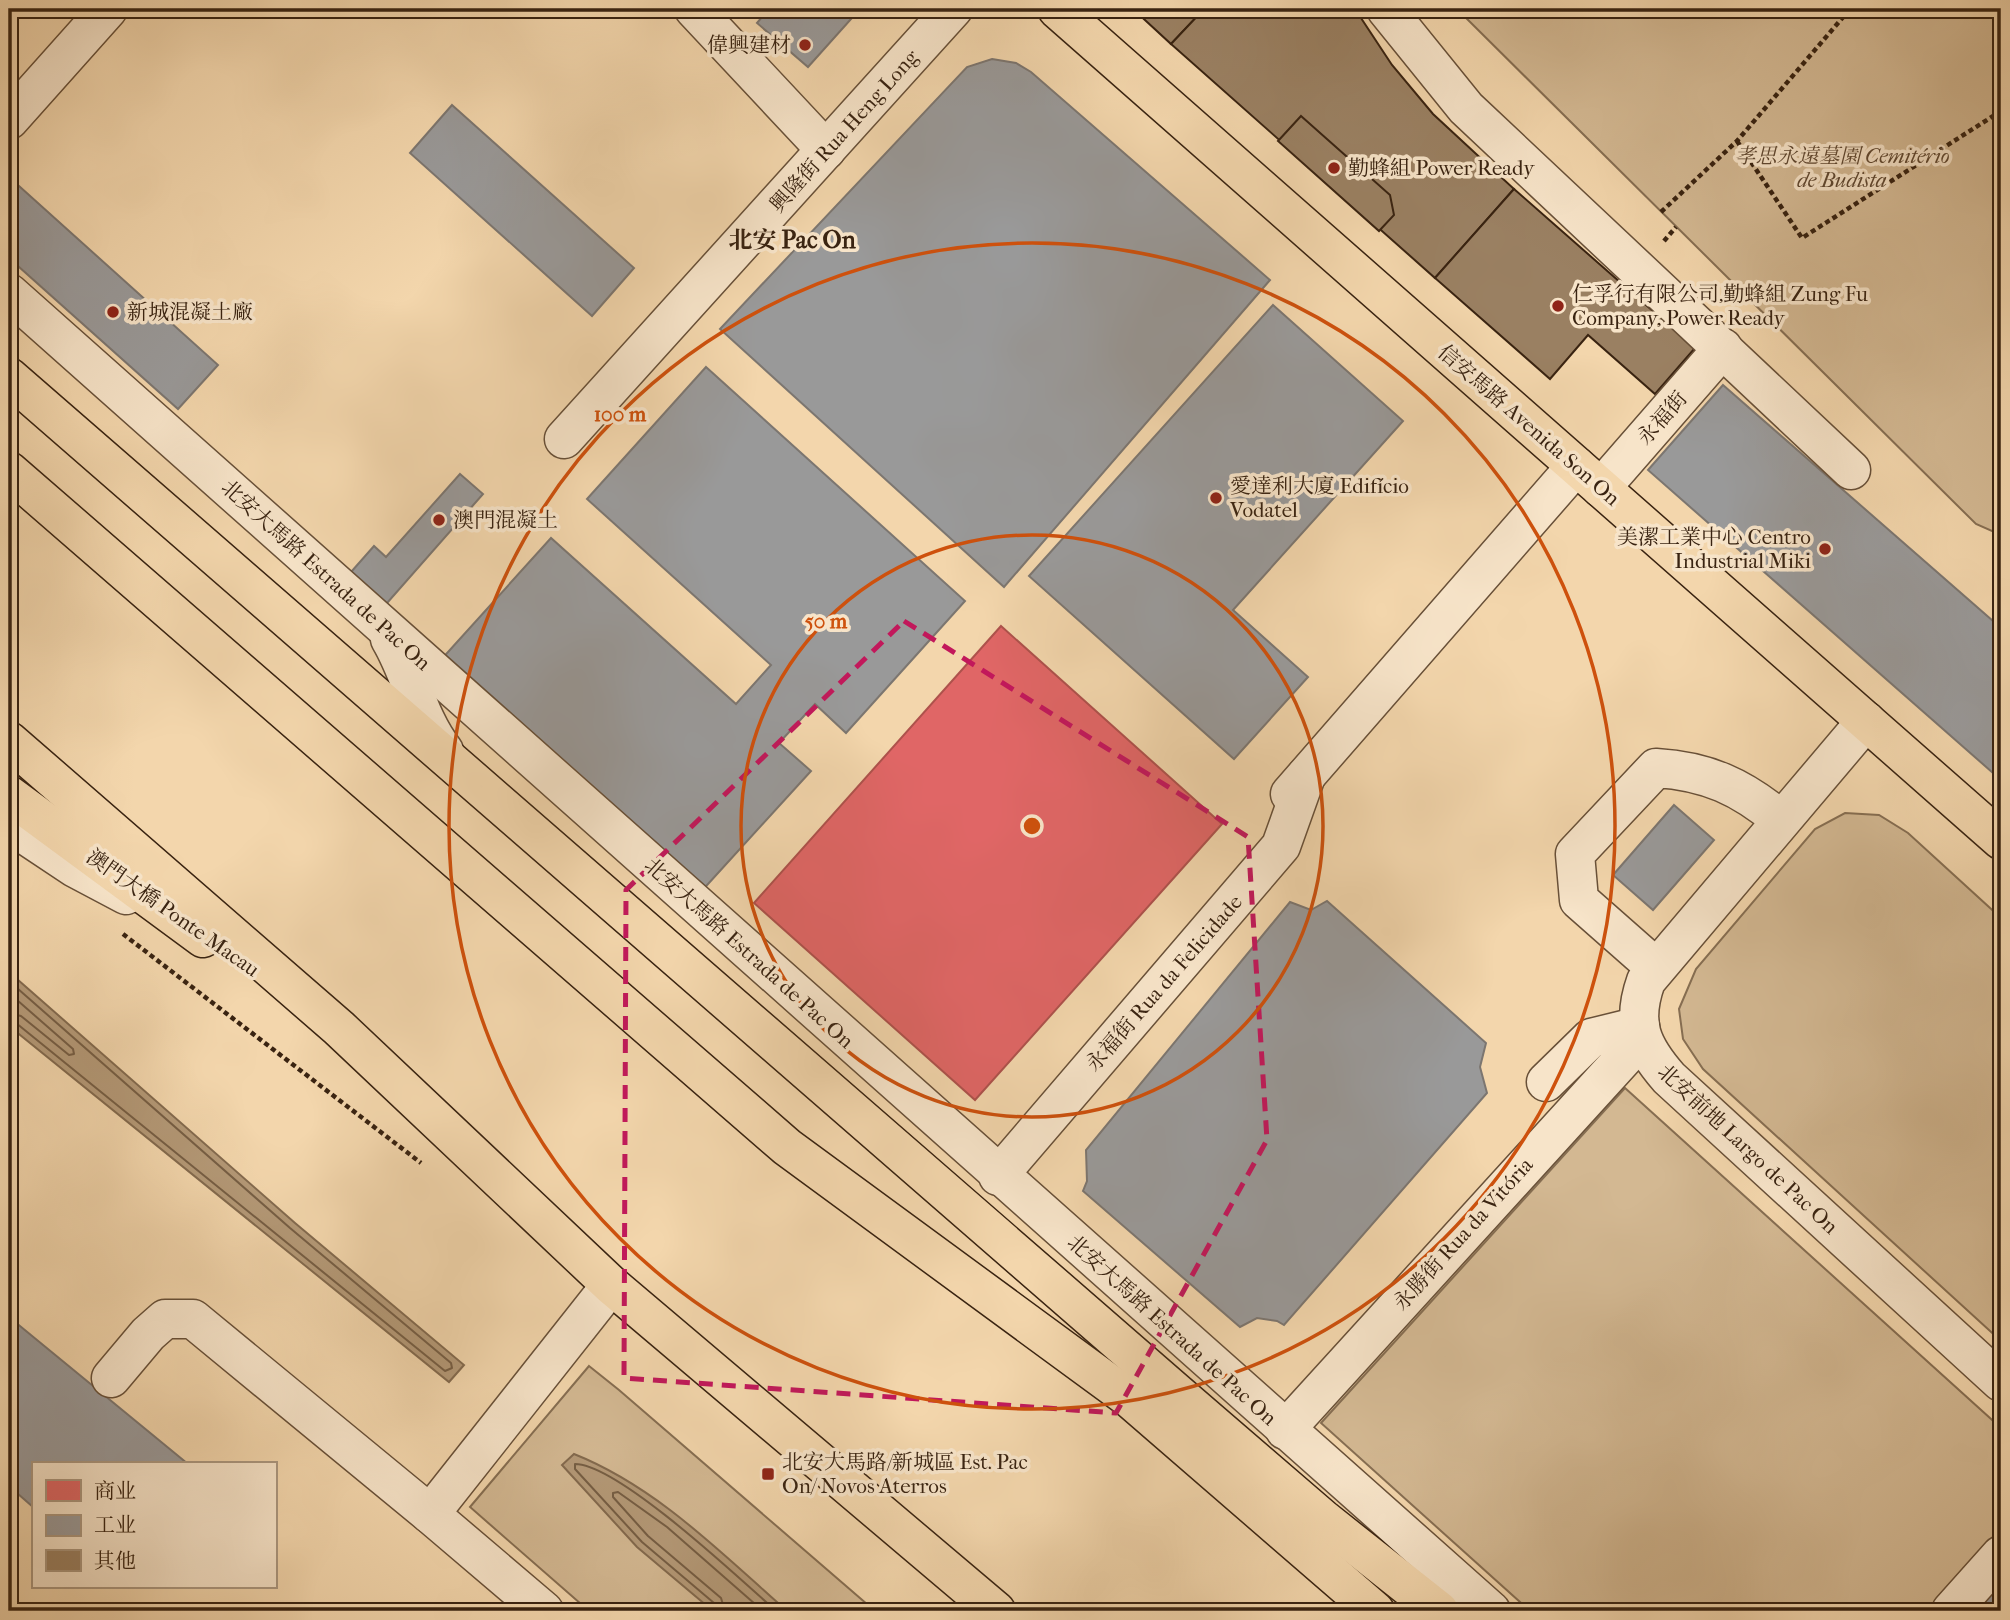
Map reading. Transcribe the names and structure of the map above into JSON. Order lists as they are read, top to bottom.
{
  "streets": {
    "main road": ["信安馬路 Avenida Son On", "北安大馬路 Estrada de Pac On", "澳門大橋 Ponte Macau"],
    "street": [
      "興隆街 Rua Heng Long",
      "永福街",
      "永福街 Rua da Felicidade",
      "北安前地 Largo de Pac On",
      "永勝街 Rua da Vitória"
    ]
  },
  "crossings": [
    ["永福街", "信安馬路 Avenida Son On"],
    ["永福街", "永福街 Rua da Felicidade"],
    ["信安馬路 Avenida Son On", "永福街 Rua da Felicidade"],
    ["北安大馬路 Estrada de Pac On", "永福街 Rua da Felicidade"],
    ["北安大馬路 Estrada de Pac On", "永勝街 Rua da Vitória"],
    ["北安前地 Largo de Pac On", "永勝街 Rua da Vitória"]
  ],
  "districts": ["北安 Pac On"],
  "parks": ["孝思永遠墓園 Cemitério de Budista"],
  "places": {
    "other": [
      "偉興建材",
      "勤蜂組 Power Ready",
      "仁孚行有限公司,勤蜂組 Zung Fu Company, Power Ready",
      "新城混凝土廠",
      "愛達利大廈 Edifício Vodatel",
      "澳門混凝土",
      "美潔工業中心 Centro Industrial Miki"
    ],
    "transit": ["北安大馬路/新城區 Est. Pac On/ Novos Aterros"]
  },
  "legend": ["商业", "工业", "其他"],
  "rings": ["100 m", "50 m"]
}
